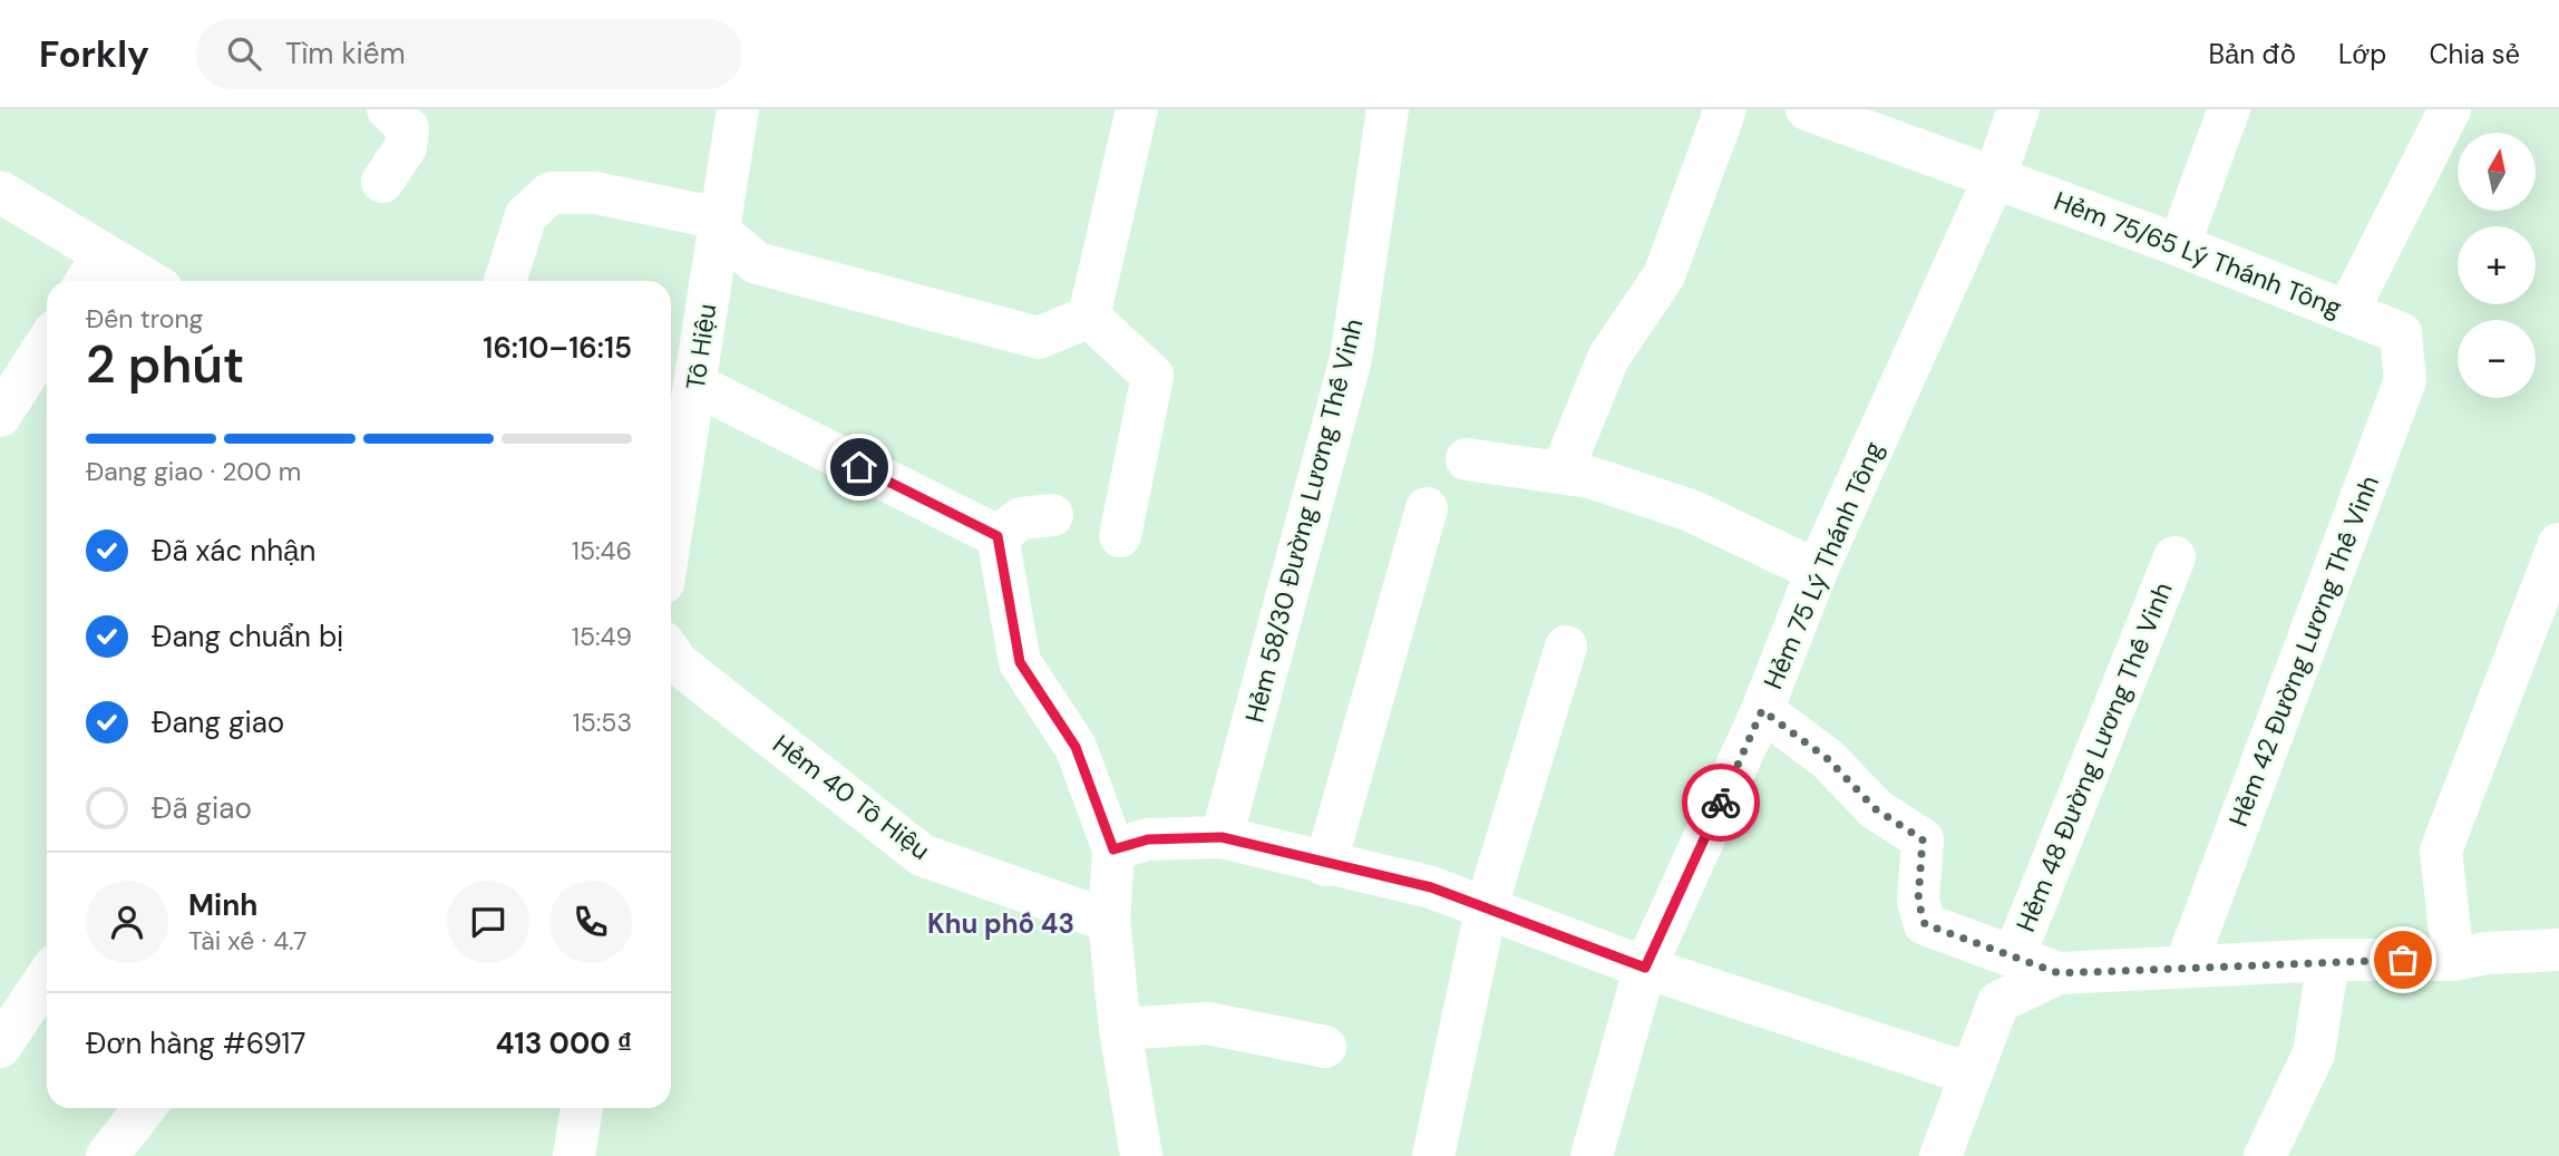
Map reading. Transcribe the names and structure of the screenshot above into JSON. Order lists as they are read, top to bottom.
{
  "streets": {
    "street": [
      "Hẻm 75/65 Lý Thánh Tông",
      "Tô Hiệu",
      "Hẻm 58/30 Đường Lương Thế Vinh",
      "Hẻm 75 Lý Thánh Tông",
      "Hẻm 42 Đường Lương Thế Vinh",
      "Hẻm 48 Đường Lương Thế Vinh",
      "Hẻm 40 Tô Hiệu"
    ]
  },
  "crossings": [
    ["Hẻm 75/65 Lý Thánh Tông", "Hẻm 75 Lý Thánh Tông"],
    ["Hẻm 75/65 Lý Thánh Tông", "Hẻm 42 Đường Lương Thế Vinh"]
  ],
  "districts": ["Khu phố 43"],
  "north": "top",
  "page": {
    "header": "Forkly",
    "search": "Tìm kiếm",
    "nav": ["Bản đồ", "Lớp", "Chia sẻ"],
    "map_buttons": ["+", "−"],
    "heading": ["2 phút", "Đến trong", "16:10–16:15"],
    "panel": [
      "Minh",
      "Tài xế · 4.7",
      "Đơn hàng #6917",
      "413 000 ₫"
    ],
    "bar": "Đang giao · 200 m",
    "list": [
      ["Đã xác nhận", "15:46"],
      ["Đang chuẩn bị", "15:49"],
      ["Đang giao", "15:53"],
      "Đã giao"
    ]
  }
}
